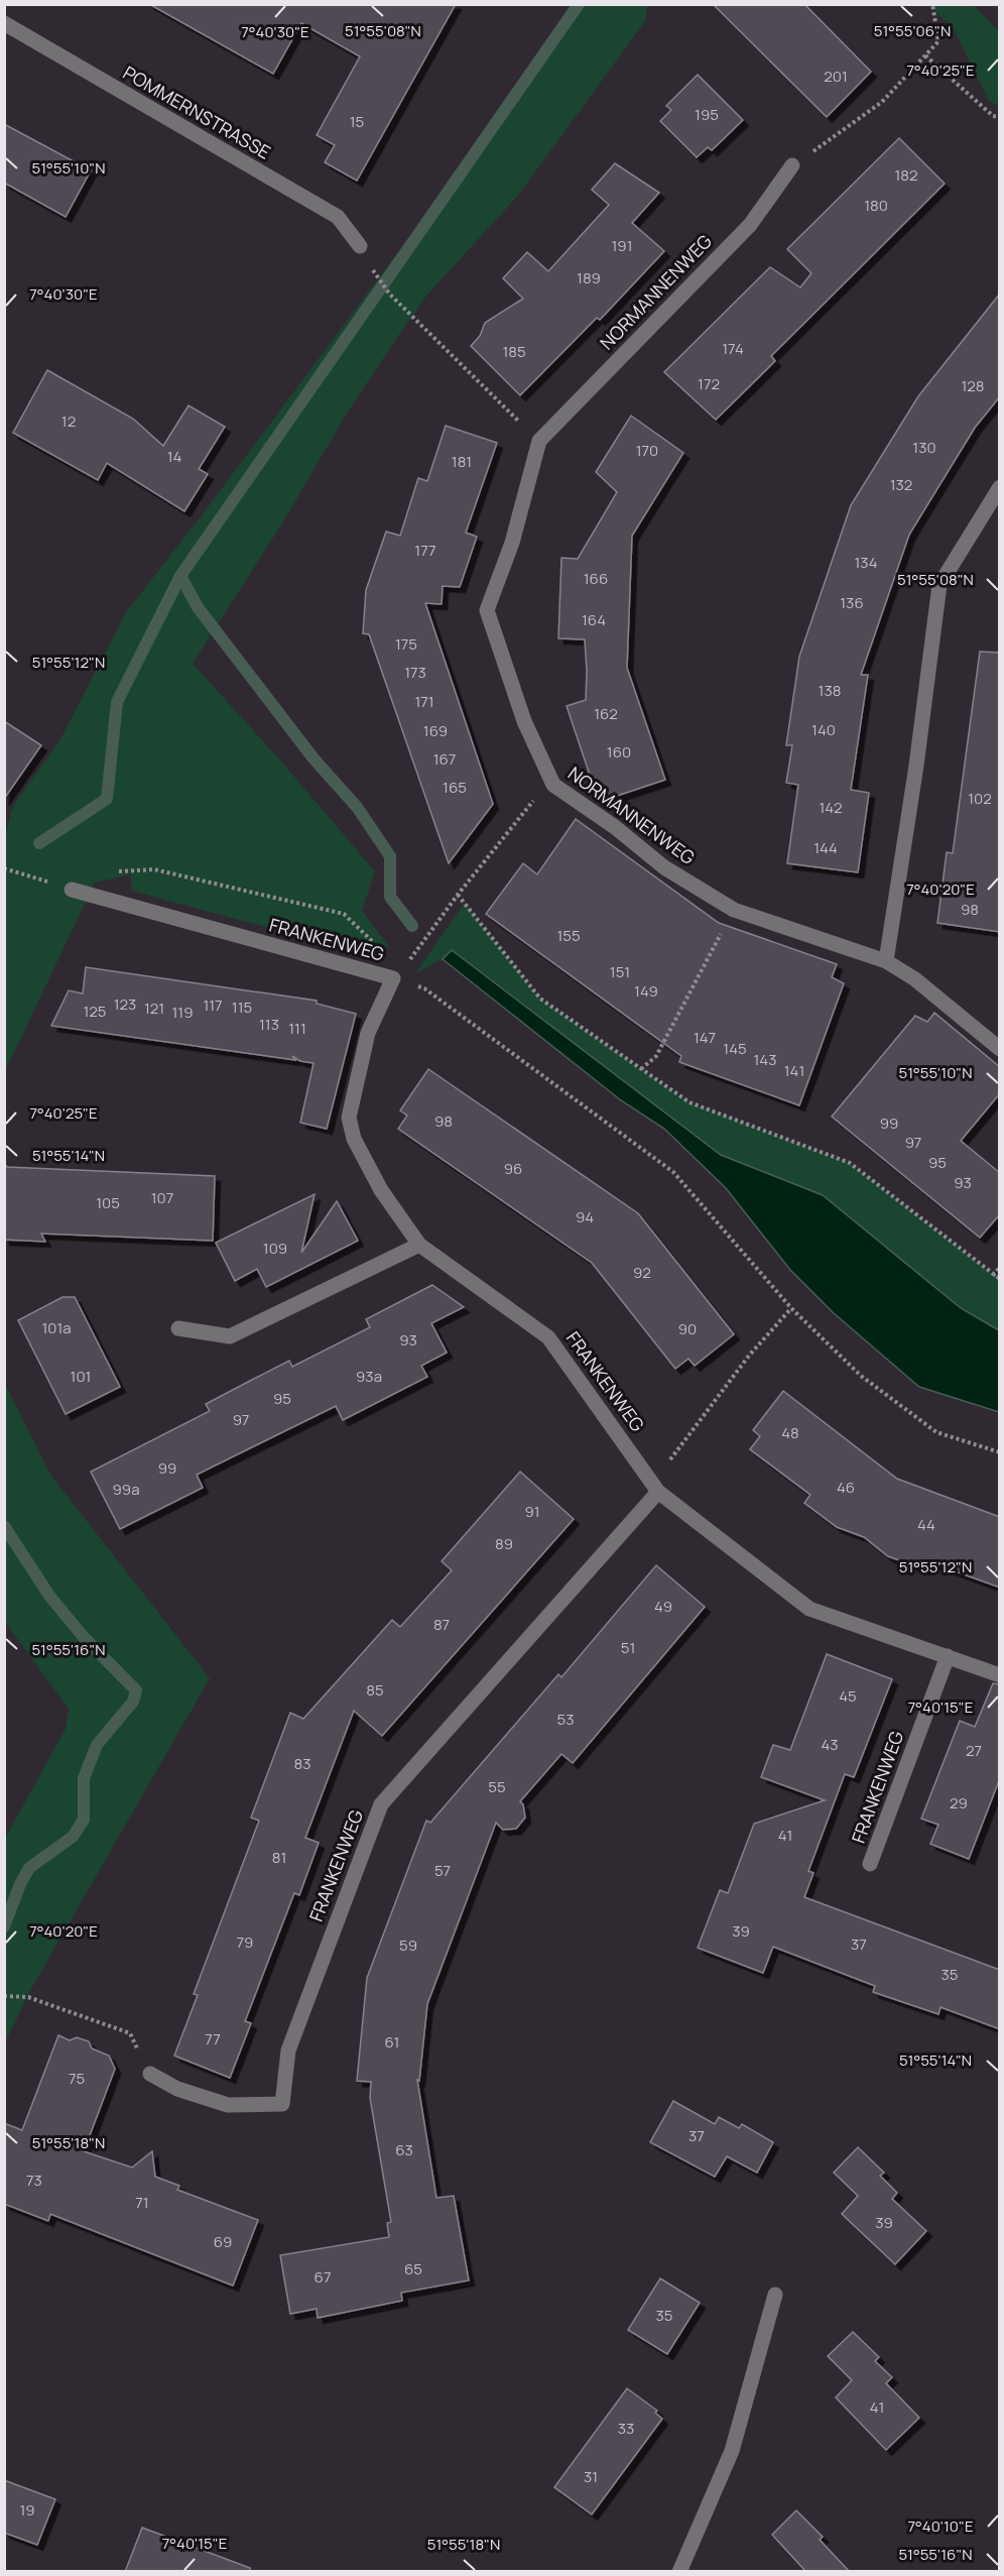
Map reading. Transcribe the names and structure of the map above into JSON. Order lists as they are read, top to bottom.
{
  "streets": {
    "street": ["POMMERNSTRASSE", "NORMANNENWEG", "FRANKENWEG"]
  },
  "house_numbers": [
    "201",
    "195",
    "15",
    "182",
    "180",
    "191",
    "189",
    "174",
    "185",
    "172",
    "128",
    "12",
    "130",
    "170",
    "14",
    "181",
    "132",
    "177",
    "134",
    "166",
    "136",
    "164",
    "175",
    "173",
    "138",
    "171",
    "162",
    "140",
    "169",
    "160",
    "167",
    "165",
    "102",
    "142",
    "144",
    "98",
    "155",
    "151",
    "149",
    "123",
    "117",
    "115",
    "121",
    "125",
    "119",
    "113",
    "111",
    "147",
    "145",
    "143",
    "141",
    "98",
    "99",
    "97",
    "95",
    "96",
    "93",
    "107",
    "105",
    "94",
    "109",
    "92",
    "101a",
    "90",
    "93",
    "101",
    "93a",
    "95",
    "97",
    "48",
    "99",
    "46",
    "99a",
    "91",
    "44",
    "89",
    "49",
    "87",
    "51",
    "85",
    "45",
    "53",
    "43",
    "27",
    "83",
    "55",
    "29",
    "41",
    "81",
    "57",
    "39",
    "79",
    "37",
    "59",
    "35",
    "77",
    "61",
    "75",
    "37",
    "63",
    "73",
    "71",
    "39",
    "69",
    "65",
    "67",
    "35",
    "41",
    "33",
    "31",
    "19"
  ],
  "coordinates": [
    "51°55'08\"N",
    "51°55'06\"N",
    "7°40'30\"E",
    "7°40'25\"E",
    "51°55'10\"N",
    "51°55'12\"N",
    "7°40'20\"E",
    "51°55'14\"N",
    "51°55'16\"N",
    "7°40'15\"E",
    "51°55'18\"N",
    "7°40'10\"E"
  ]
}
